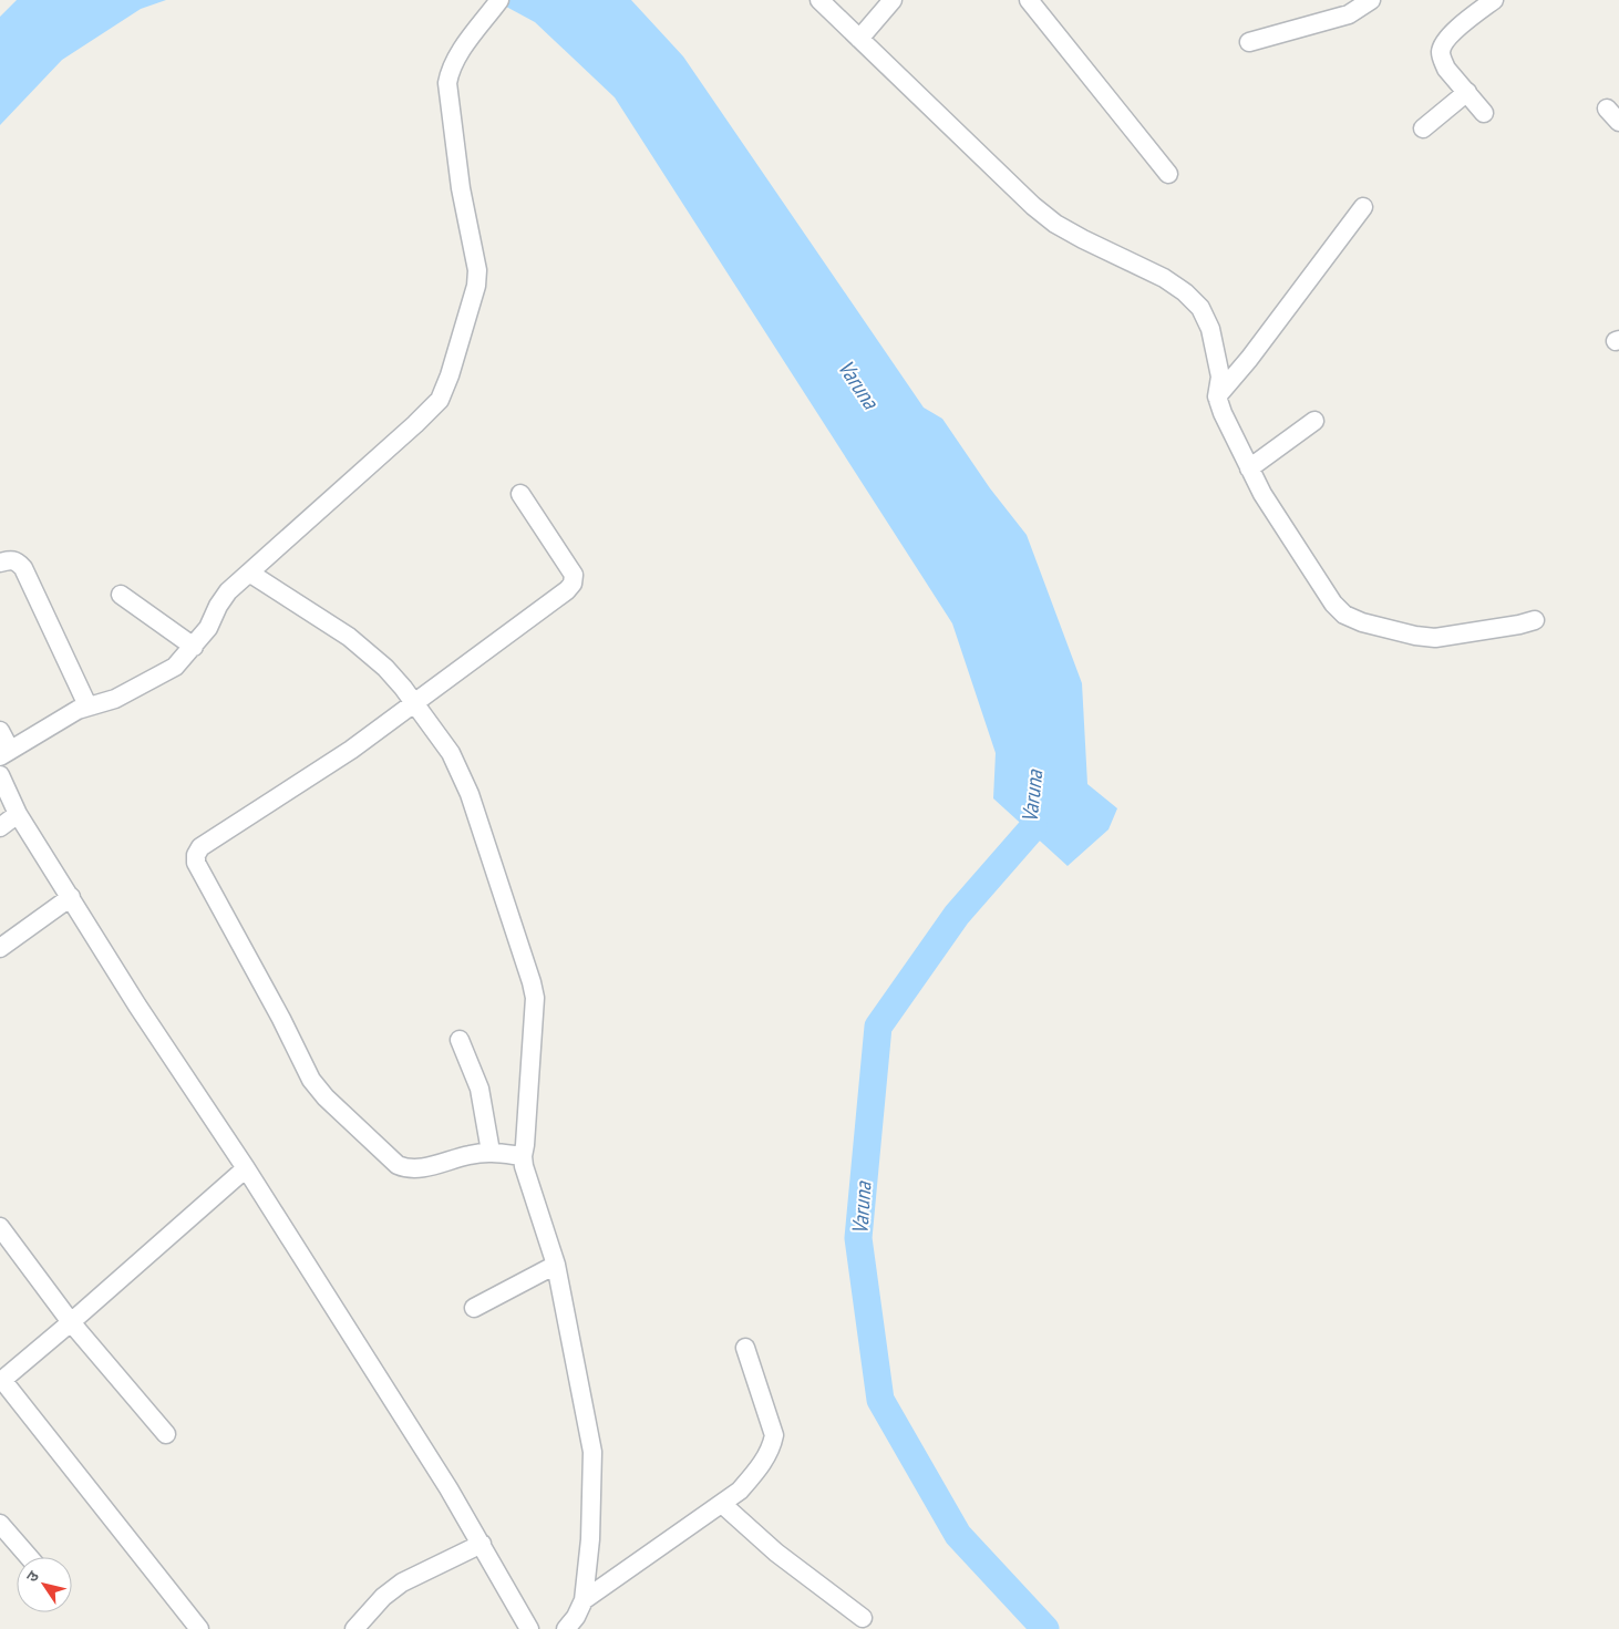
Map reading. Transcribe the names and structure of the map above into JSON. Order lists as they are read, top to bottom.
{
  "water": ["Varuna"],
  "north": "top left"
}
